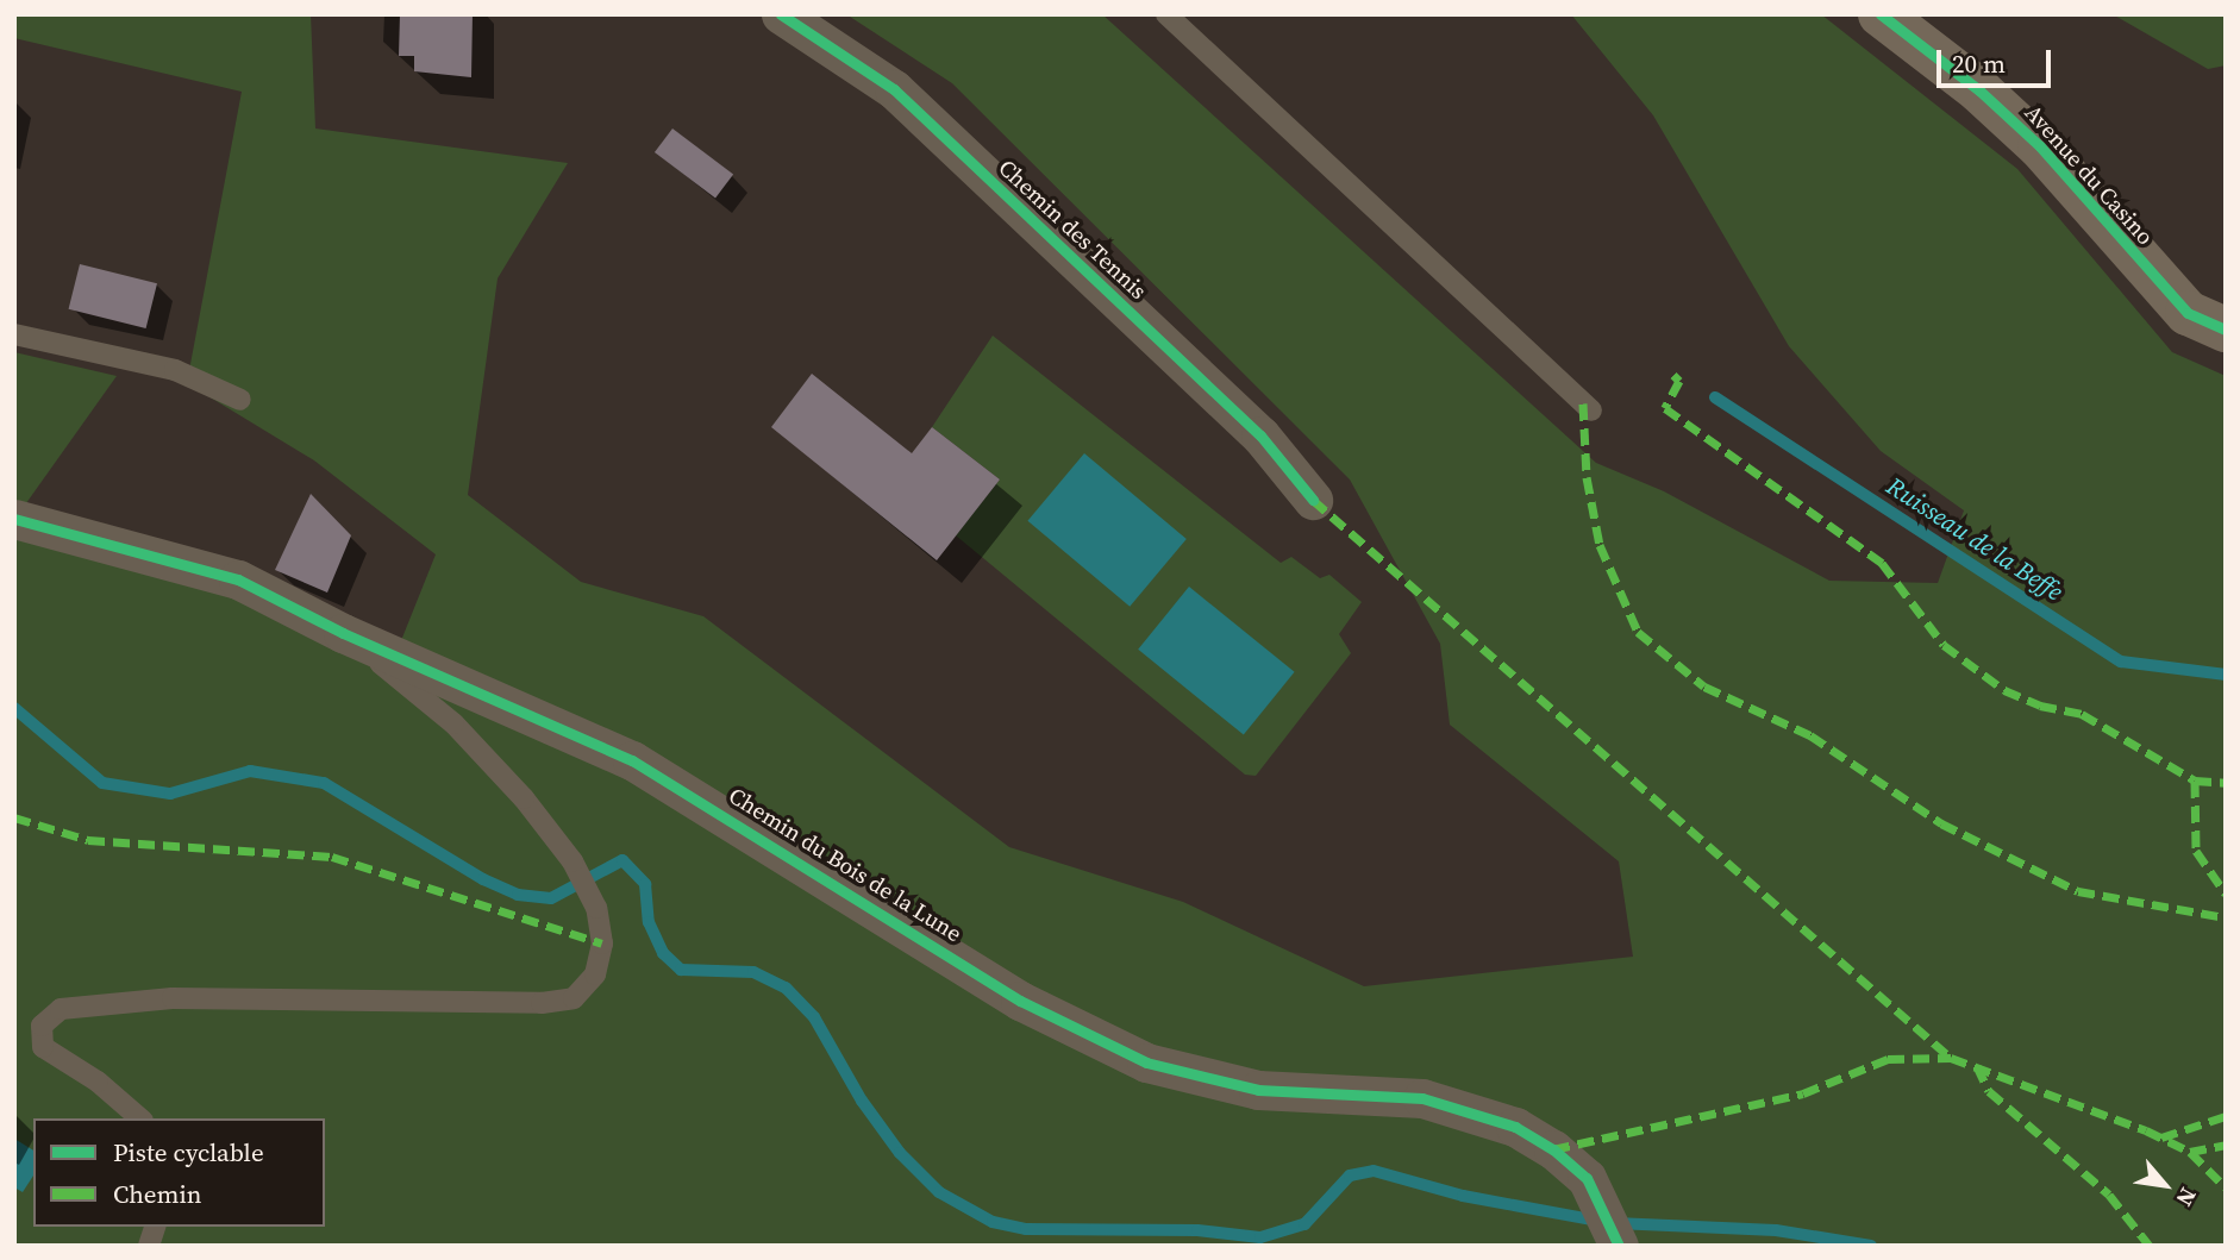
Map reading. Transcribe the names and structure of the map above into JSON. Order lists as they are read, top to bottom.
{
  "streets": {
    "street": ["Avenue du Casino", "Chemin des Tennis", "Chemin du Bois de la Lune"]
  },
  "water": ["Ruisseau de la Beffe"],
  "legend": ["Piste cyclable", "Chemin"],
  "scale_bar": "20 m",
  "north": "bottom right"
}
